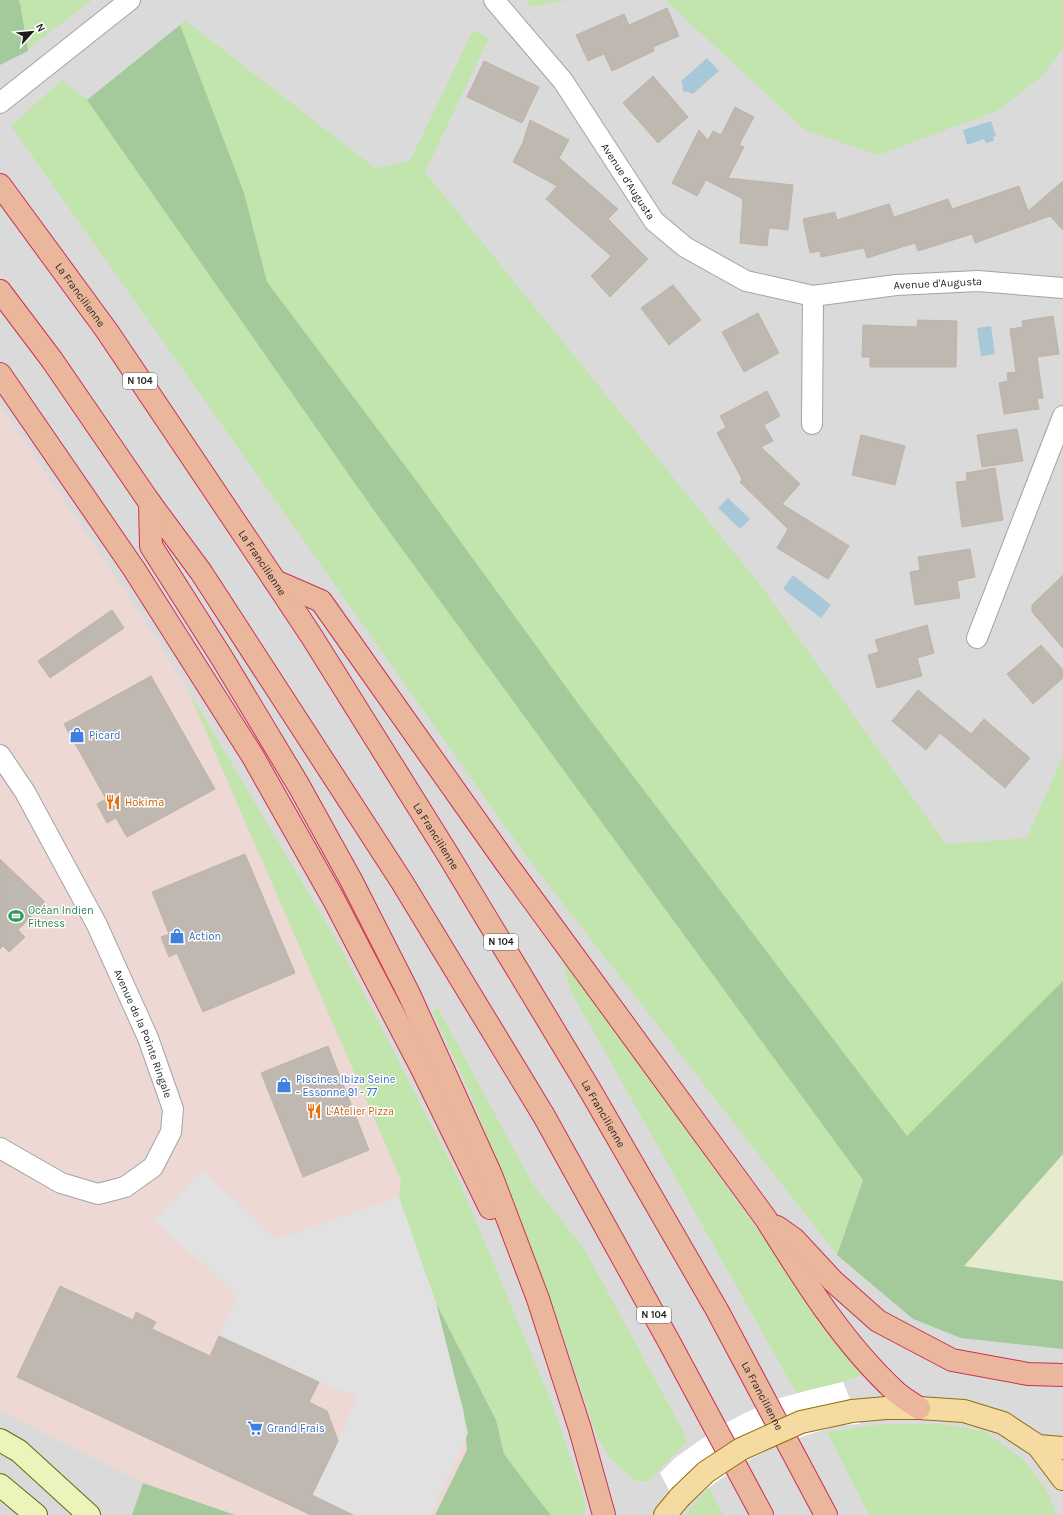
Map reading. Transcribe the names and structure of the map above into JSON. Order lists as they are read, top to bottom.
{
  "streets": {
    "highway": ["La Francilienne", "N 104"],
    "street": ["Avenue d'Augusta", "Avenue de la Pointe Ringale"]
  },
  "places": {
    "shop": ["Picard", "Action", "Piscines Ibiza Seine - Essonne 91 - 77"],
    "restaurant": ["Hokima", "L’Atelier Pizza"],
    "sports": ["Océan Indien Fitness"],
    "supermarket": ["Grand Frais"]
  },
  "north": "top right"
}
